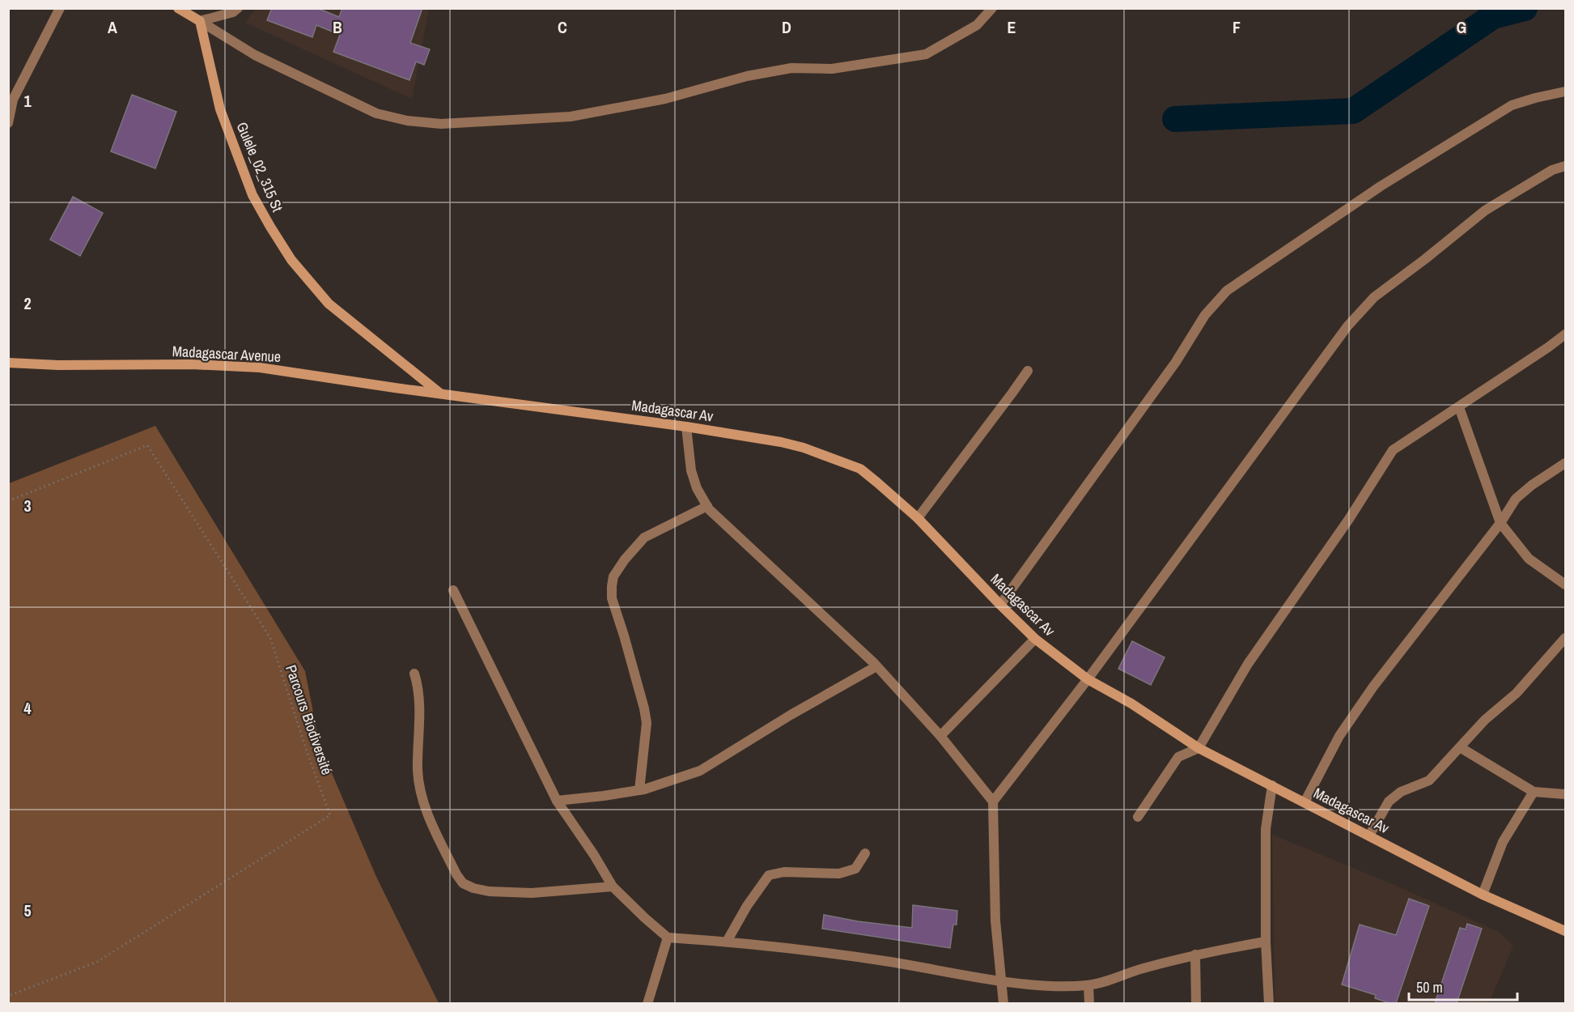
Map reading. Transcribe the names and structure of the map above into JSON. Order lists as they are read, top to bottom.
{
  "streets": {
    "main road": ["Gulele_02_315 St", "Madagascar Avenue", "Madagascar Av"],
    "path": ["Parcours Biodiversité"]
  },
  "crossings": [
    ["Gulele_02_315 St", "Madagascar Avenue"],
    ["Gulele_02_315 St", "Madagascar Av"],
    ["Madagascar Avenue", "Madagascar Av"]
  ],
  "scale_bar": "50 m",
  "grid": {
    "columns": [
      "A",
      "B",
      "C",
      "D",
      "E",
      "F",
      "G"
    ],
    "rows": [
      "1",
      "2",
      "3",
      "4",
      "5"
    ]
  }
}
